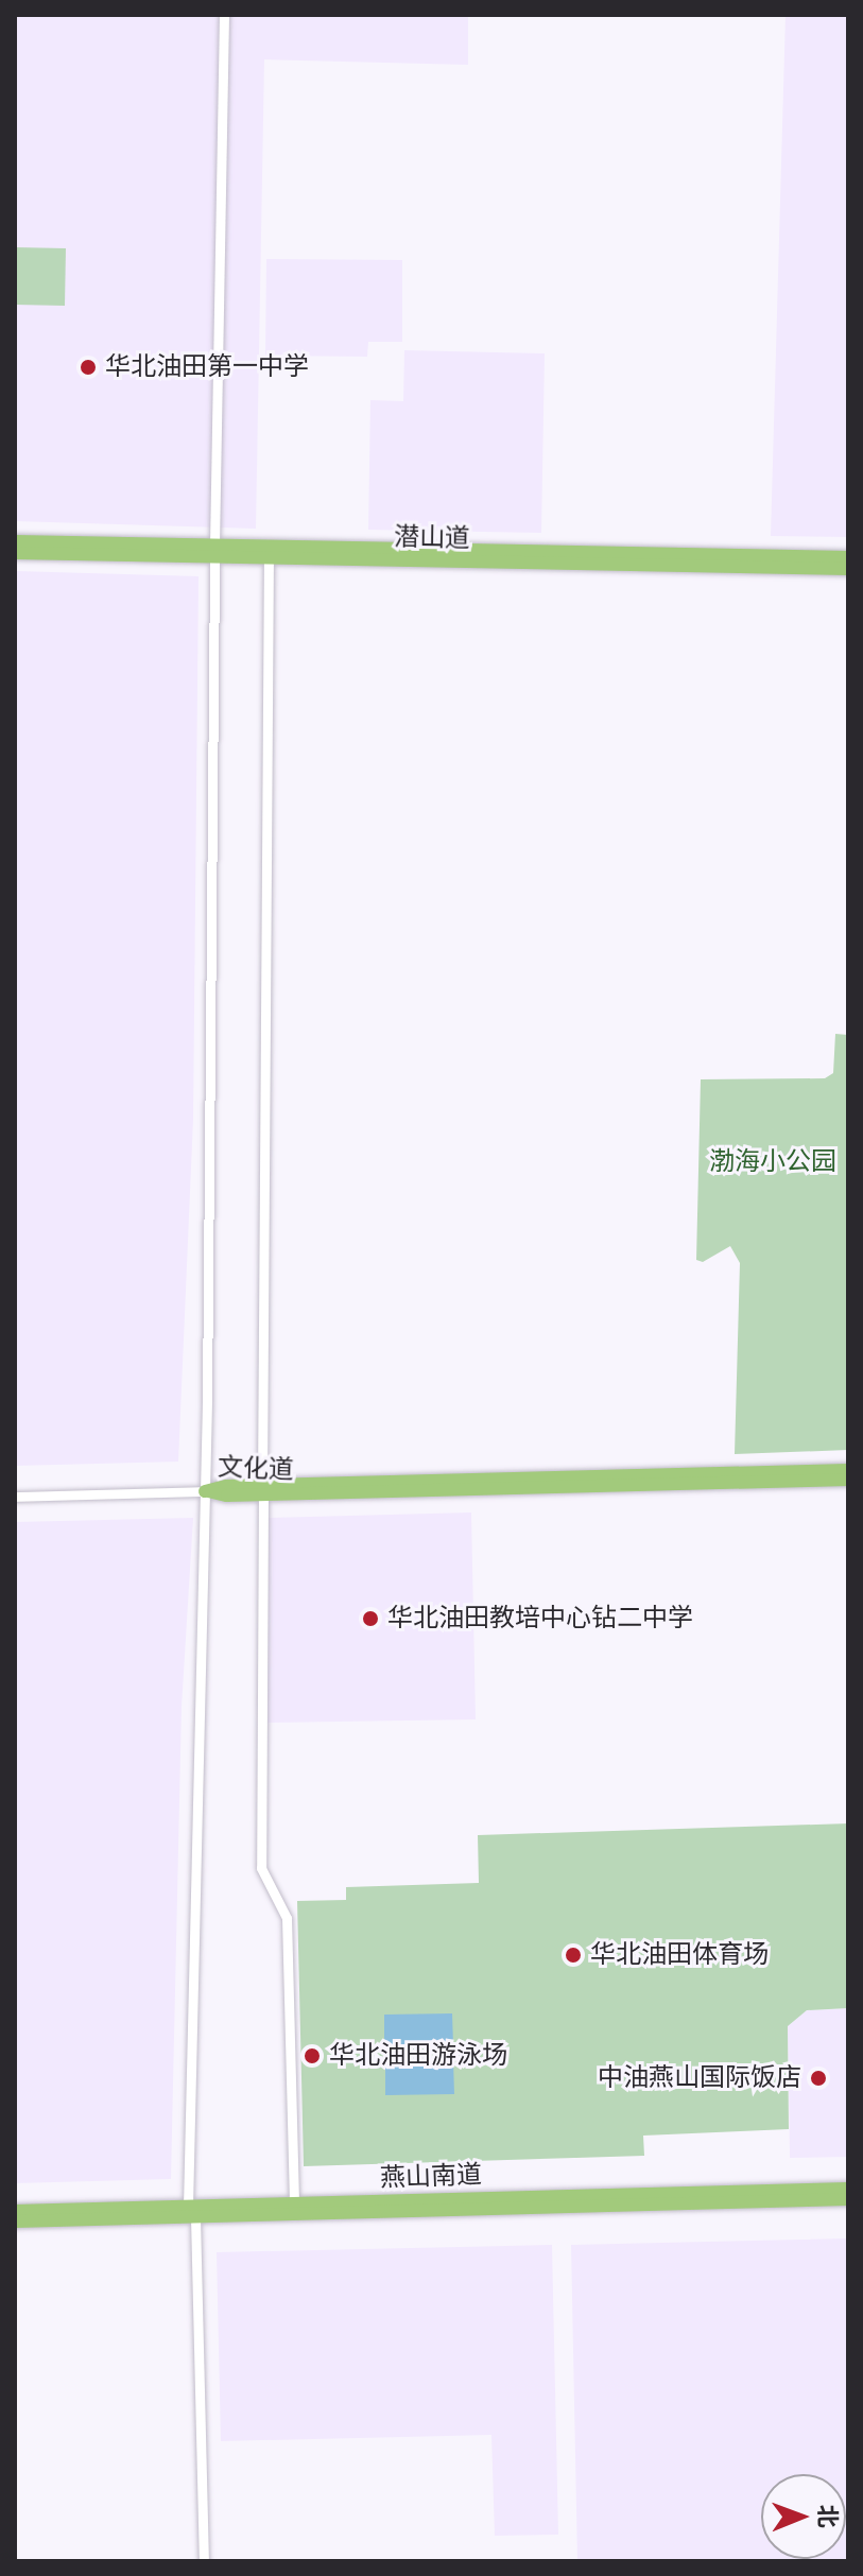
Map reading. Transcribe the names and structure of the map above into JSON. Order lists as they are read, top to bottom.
{
  "streets": {
    "main road": ["潜山道", "文化道", "燕山南道"]
  },
  "parks": ["渤海小公园"],
  "places": [
    "华北油田第一中学",
    "华北油田教培中心钻二中学",
    "华北油田体育场",
    "华北油田游泳场",
    "中油燕山国际饭店"
  ],
  "north": "right"
}
